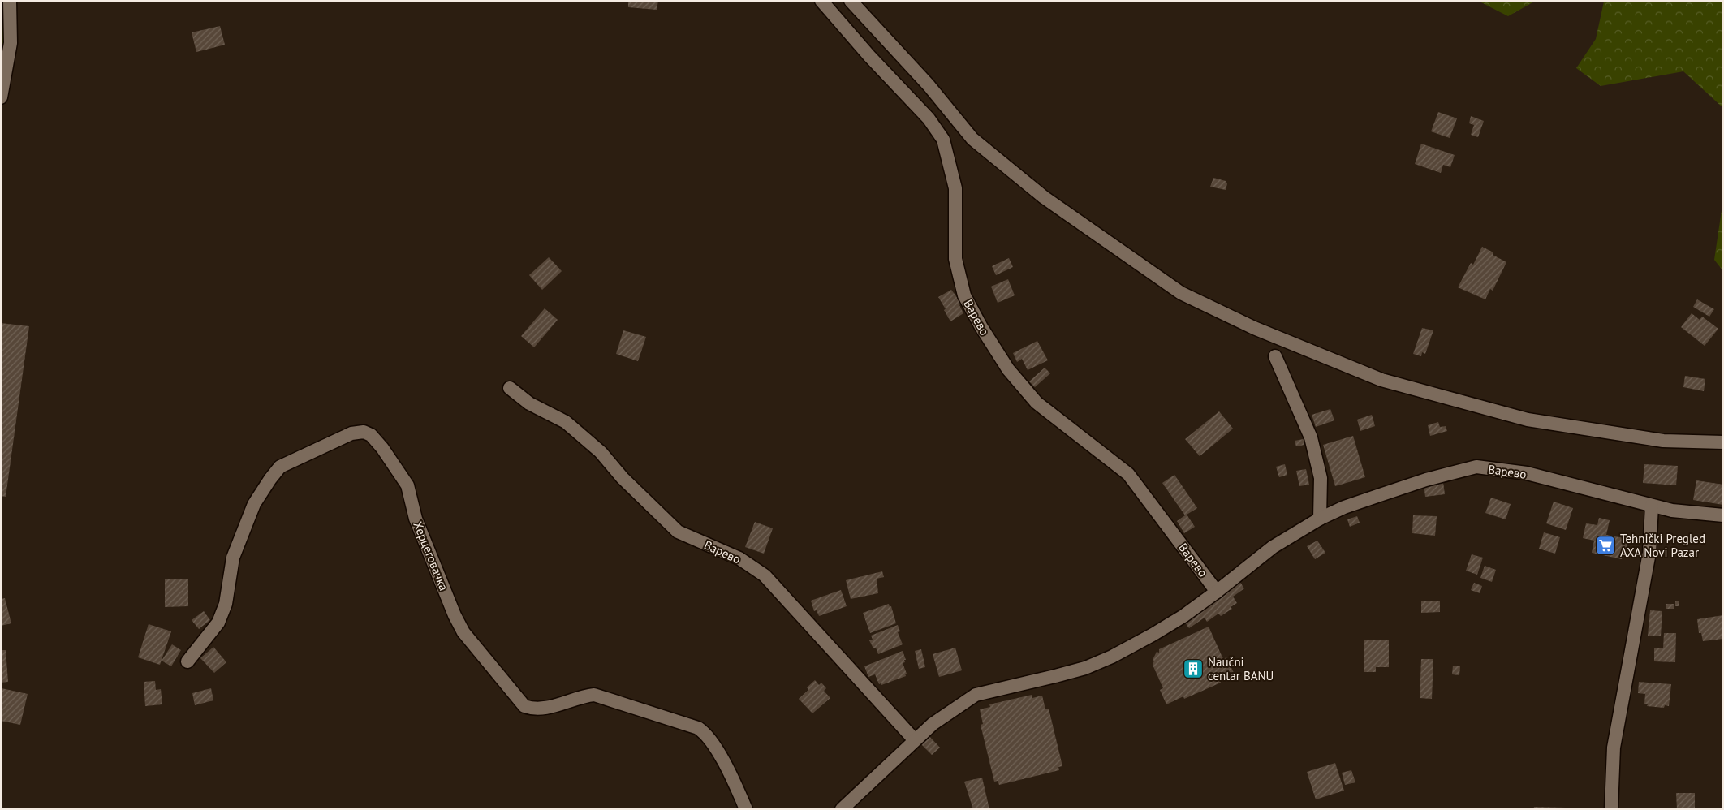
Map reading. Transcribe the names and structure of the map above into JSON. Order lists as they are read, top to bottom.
{
  "streets": {
    "street": ["Варево", "Херцеговачка"]
  },
  "places": {
    "supermarket": ["Tehnički Pregled AXA Novi Pazar"],
    "building": ["Naučni centar BANU"]
  }
}
